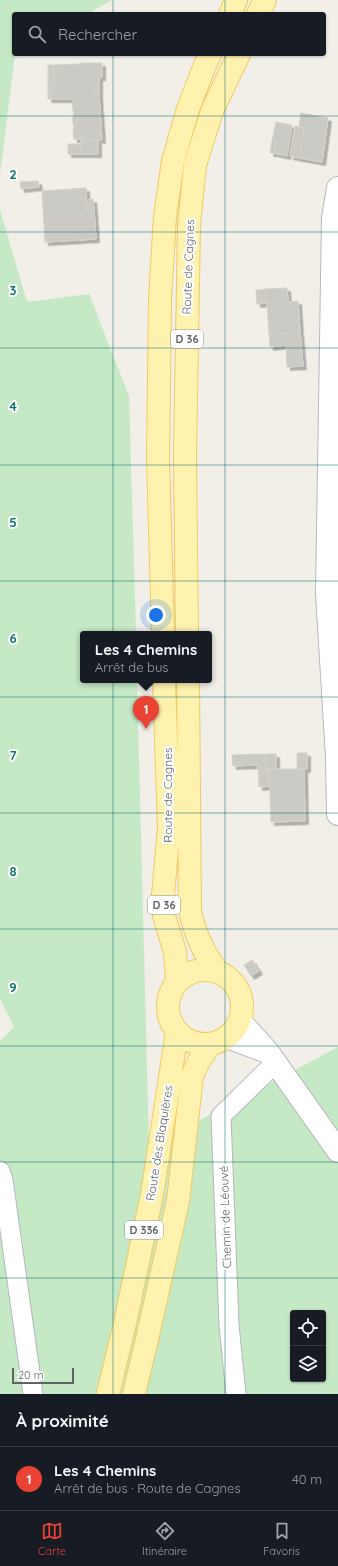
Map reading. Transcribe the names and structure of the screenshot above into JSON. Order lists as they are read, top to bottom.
{
  "streets": {
    "main road": [
      "Route de Cagnes",
      "D 36",
      "Route des Blaquières",
      "D 336"
    ],
    "street": ["Chemin de Léouvé"]
  },
  "crossings": [
    ["Route de Cagnes", "Route des Blaquières"]
  ],
  "scale_bar": "20 m",
  "page": {
    "search": "Rechercher",
    "popup": ["Les 4 Chemins", "Arrêt de bus"],
    "pins": "1",
    "scale": "20 m",
    "heading": "À proximité",
    "list": [
      {
        "mark": "1",
        "name": "Les 4 Chemins",
        "note": "Arrêt de bus · Route de Cagnes",
        "value": "40 m"
      }
    ],
    "nav": ["Carte", "Itinéraire", "Favoris"]
  },
  "grid": {
    "rows": [
      "2",
      "3",
      "4",
      "5",
      "6",
      "7",
      "8",
      "9"
    ]
  }
}
